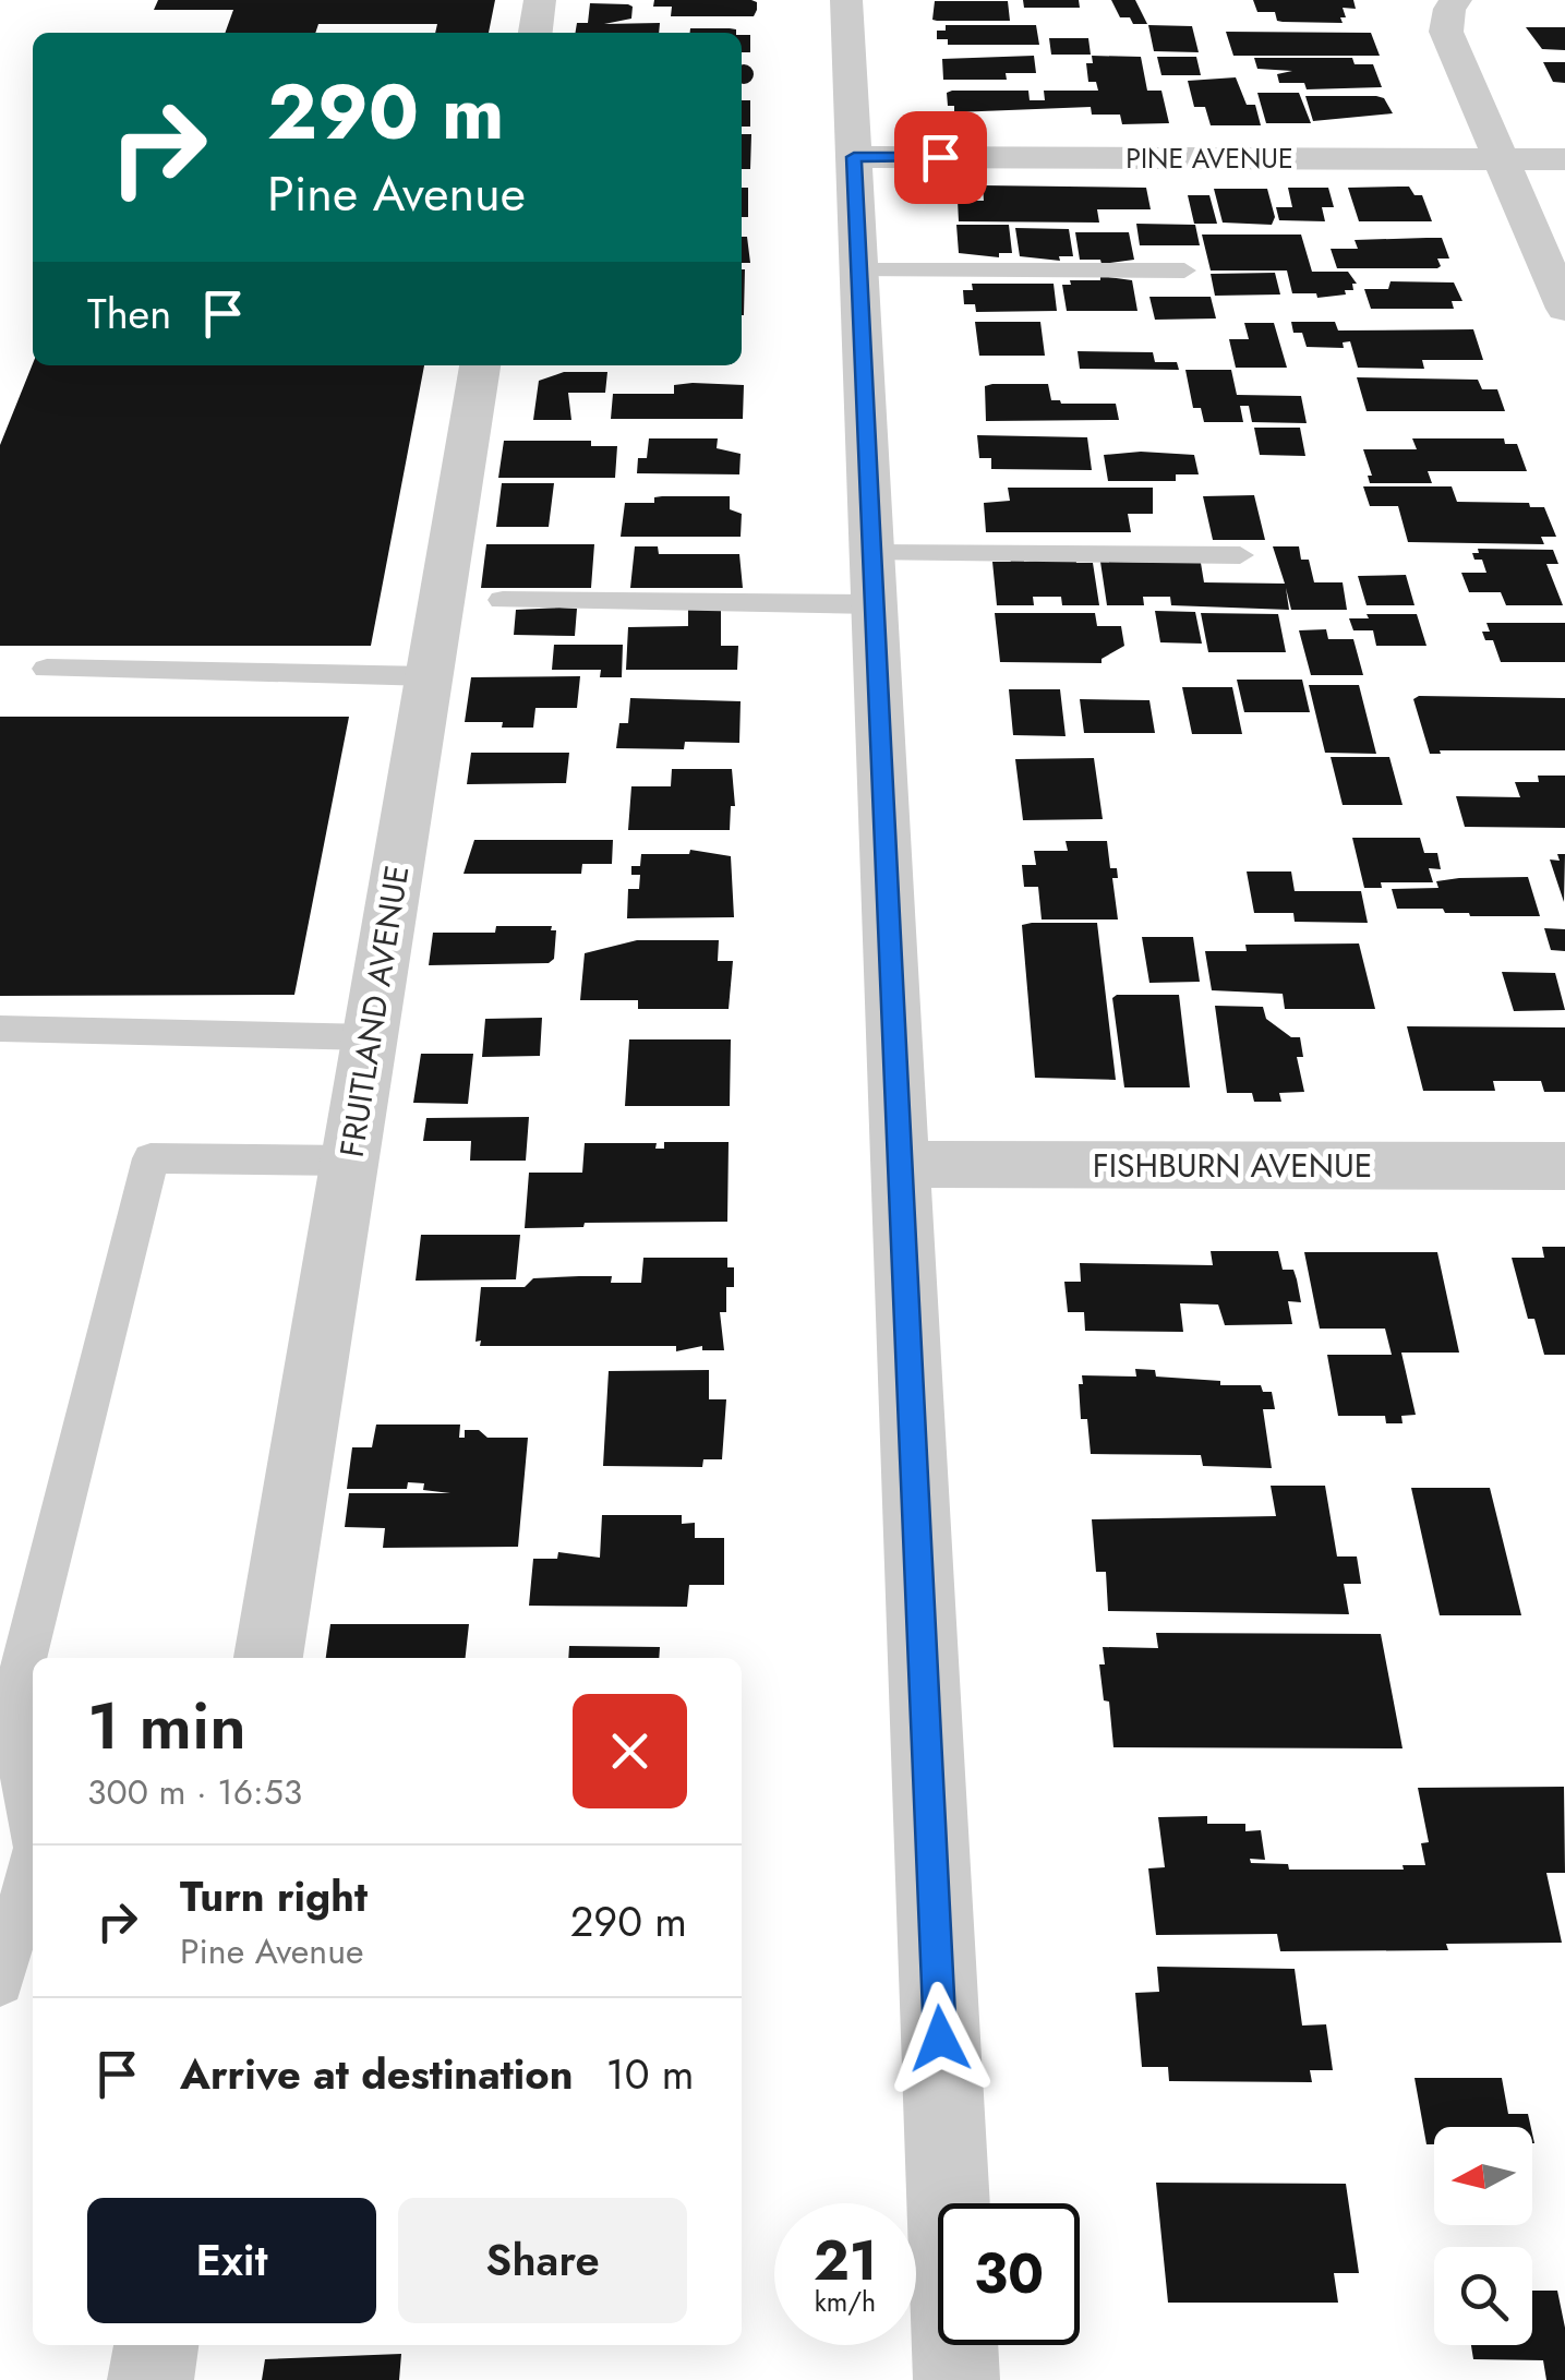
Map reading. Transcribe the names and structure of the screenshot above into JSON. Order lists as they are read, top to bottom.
{
  "streets": {
    "street": ["PINE AVENUE", "FRUITLAND AVENUE", "FISHBURN AVENUE"]
  },
  "north": "left",
  "page": {
    "turn": ["290 m", "Pine Avenue"],
    "then": "Then",
    "heading": ["1 min", "300 m · 16:53"],
    "list": [
      {
        "name": "Turn right",
        "note": "Pine Avenue",
        "value": "290 m"
      },
      {
        "name": "Arrive at destination",
        "value": "10 m"
      }
    ],
    "buttons": ["Exit", "Share"],
    "speed": "21 km/h",
    "limit": "30"
  }
}
